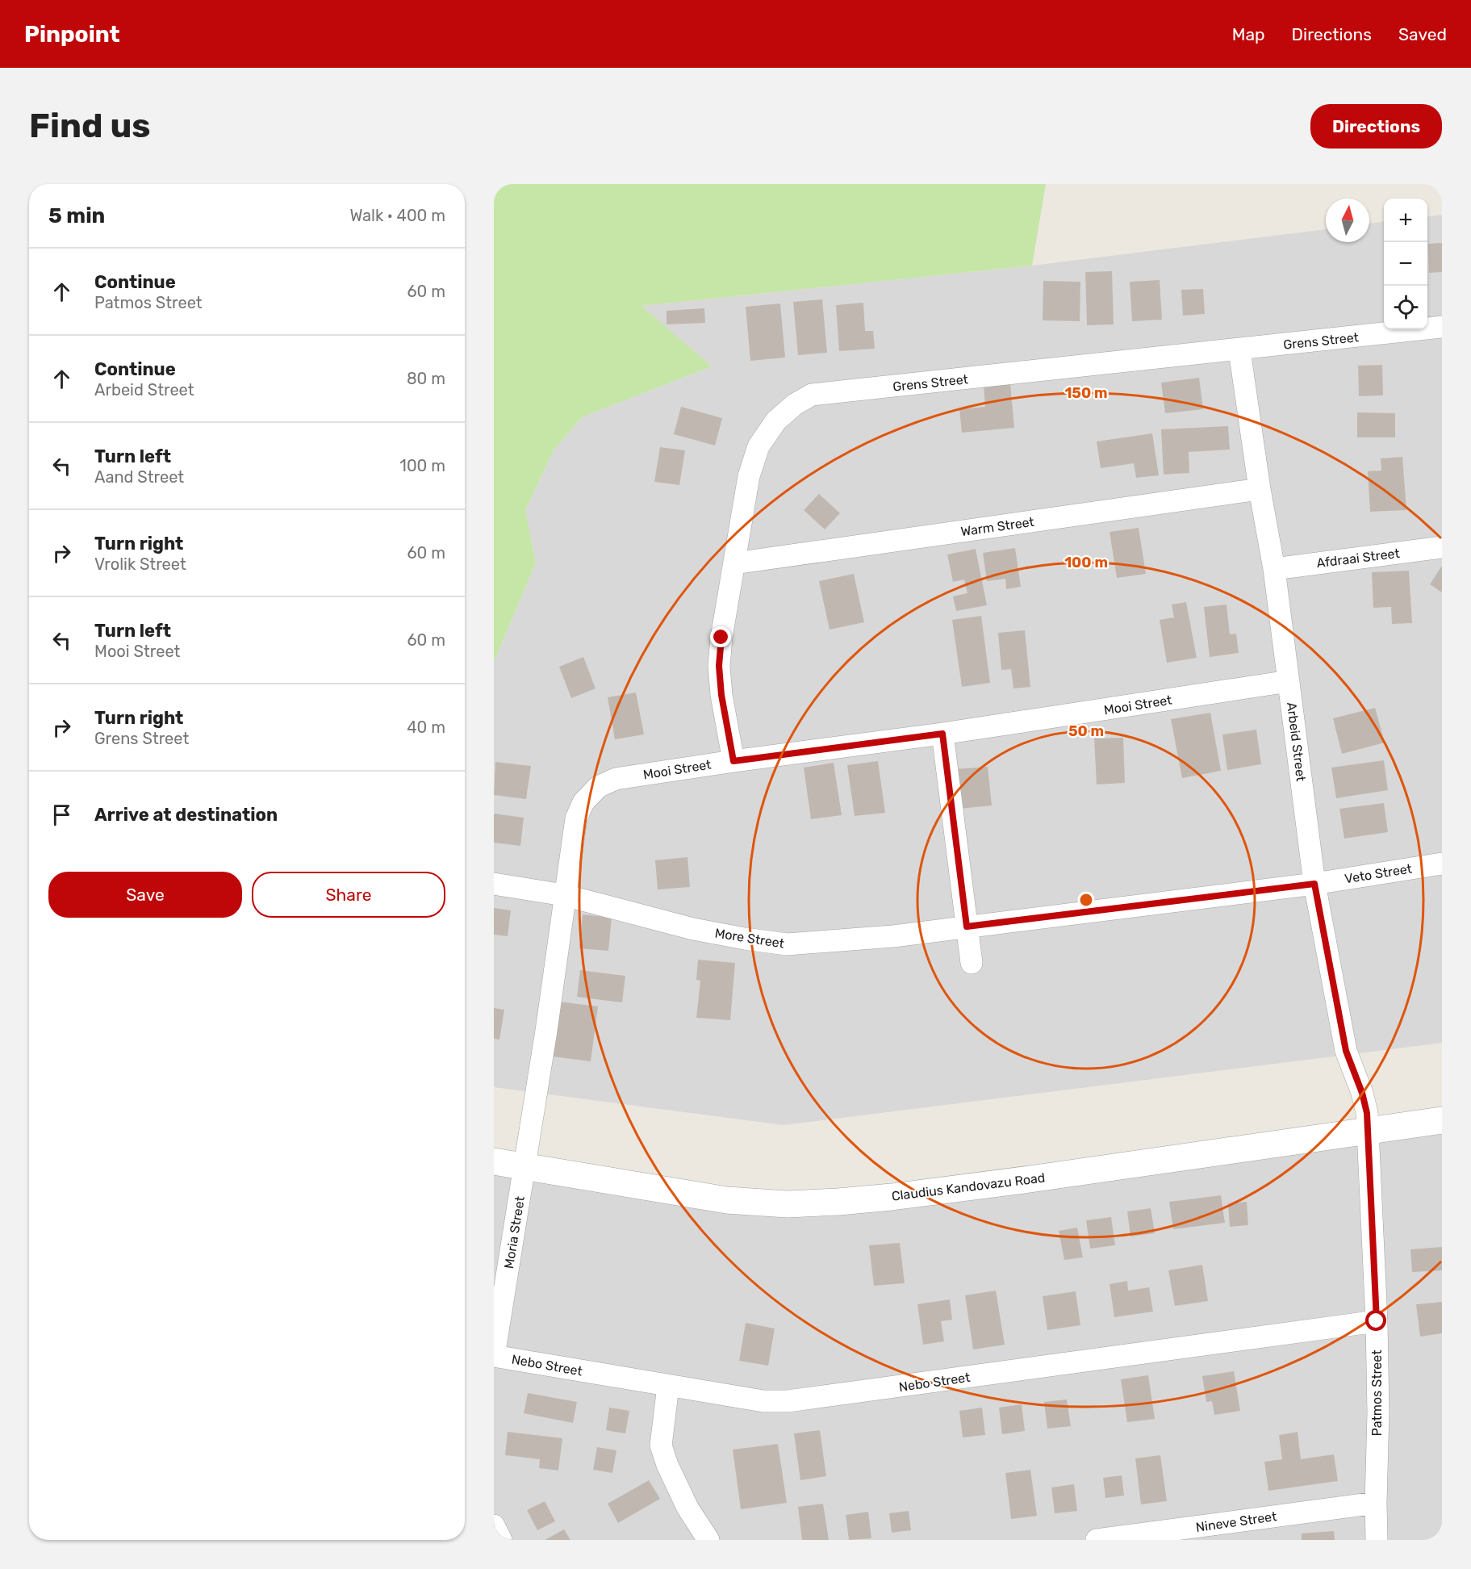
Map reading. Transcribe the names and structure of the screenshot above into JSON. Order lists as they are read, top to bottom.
{
  "streets": {
    "street": [
      "Grens Street",
      "Warm Street",
      "Afdraai Street",
      "Mooi Street",
      "Arbeid Street",
      "Veto Street",
      "More Street",
      "Claudius Kandovazu Road",
      "Moria Street",
      "Nebo Street",
      "Patmos Street",
      "Nineve Street"
    ]
  },
  "crossings": [
    ["Grens Street", "Warm Street"],
    ["Grens Street", "Mooi Street"],
    ["Grens Street", "Arbeid Street"],
    ["Warm Street", "Arbeid Street"],
    ["Afdraai Street", "Arbeid Street"],
    ["Mooi Street", "Arbeid Street"],
    ["Mooi Street", "More Street"],
    ["Mooi Street", "Claudius Kandovazu Road"],
    ["Mooi Street", "Moria Street"],
    ["Arbeid Street", "Veto Street"],
    ["Arbeid Street", "Claudius Kandovazu Road"],
    ["Arbeid Street", "Patmos Street"],
    ["Veto Street", "More Street"],
    ["Claudius Kandovazu Road", "Moria Street"],
    ["Claudius Kandovazu Road", "Patmos Street"],
    ["Moria Street", "Nebo Street"],
    ["Nebo Street", "Patmos Street"],
    ["Patmos Street", "Nineve Street"]
  ],
  "north": "top",
  "page": {
    "header": "Pinpoint",
    "nav": ["Map", "Directions", "Saved"],
    "buttons": [
      "Directions",
      ["Save", "Share"]
    ],
    "title": "Find us",
    "heading": ["5 min", "Walk · 400 m"],
    "map_buttons": ["+", "−"],
    "list": [
      ["Continue", "Patmos Street", "60 m"],
      ["Continue", "Arbeid Street", "80 m"],
      ["Turn left", "Aand Street", "100 m"],
      ["Turn right", "Vrolik Street", "60 m"],
      ["Turn left", "Mooi Street", "60 m"],
      ["Turn right", "Grens Street", "40 m"],
      "Arrive at destination"
    ]
  },
  "rings": ["150 m", "100 m", "50 m"]
}
